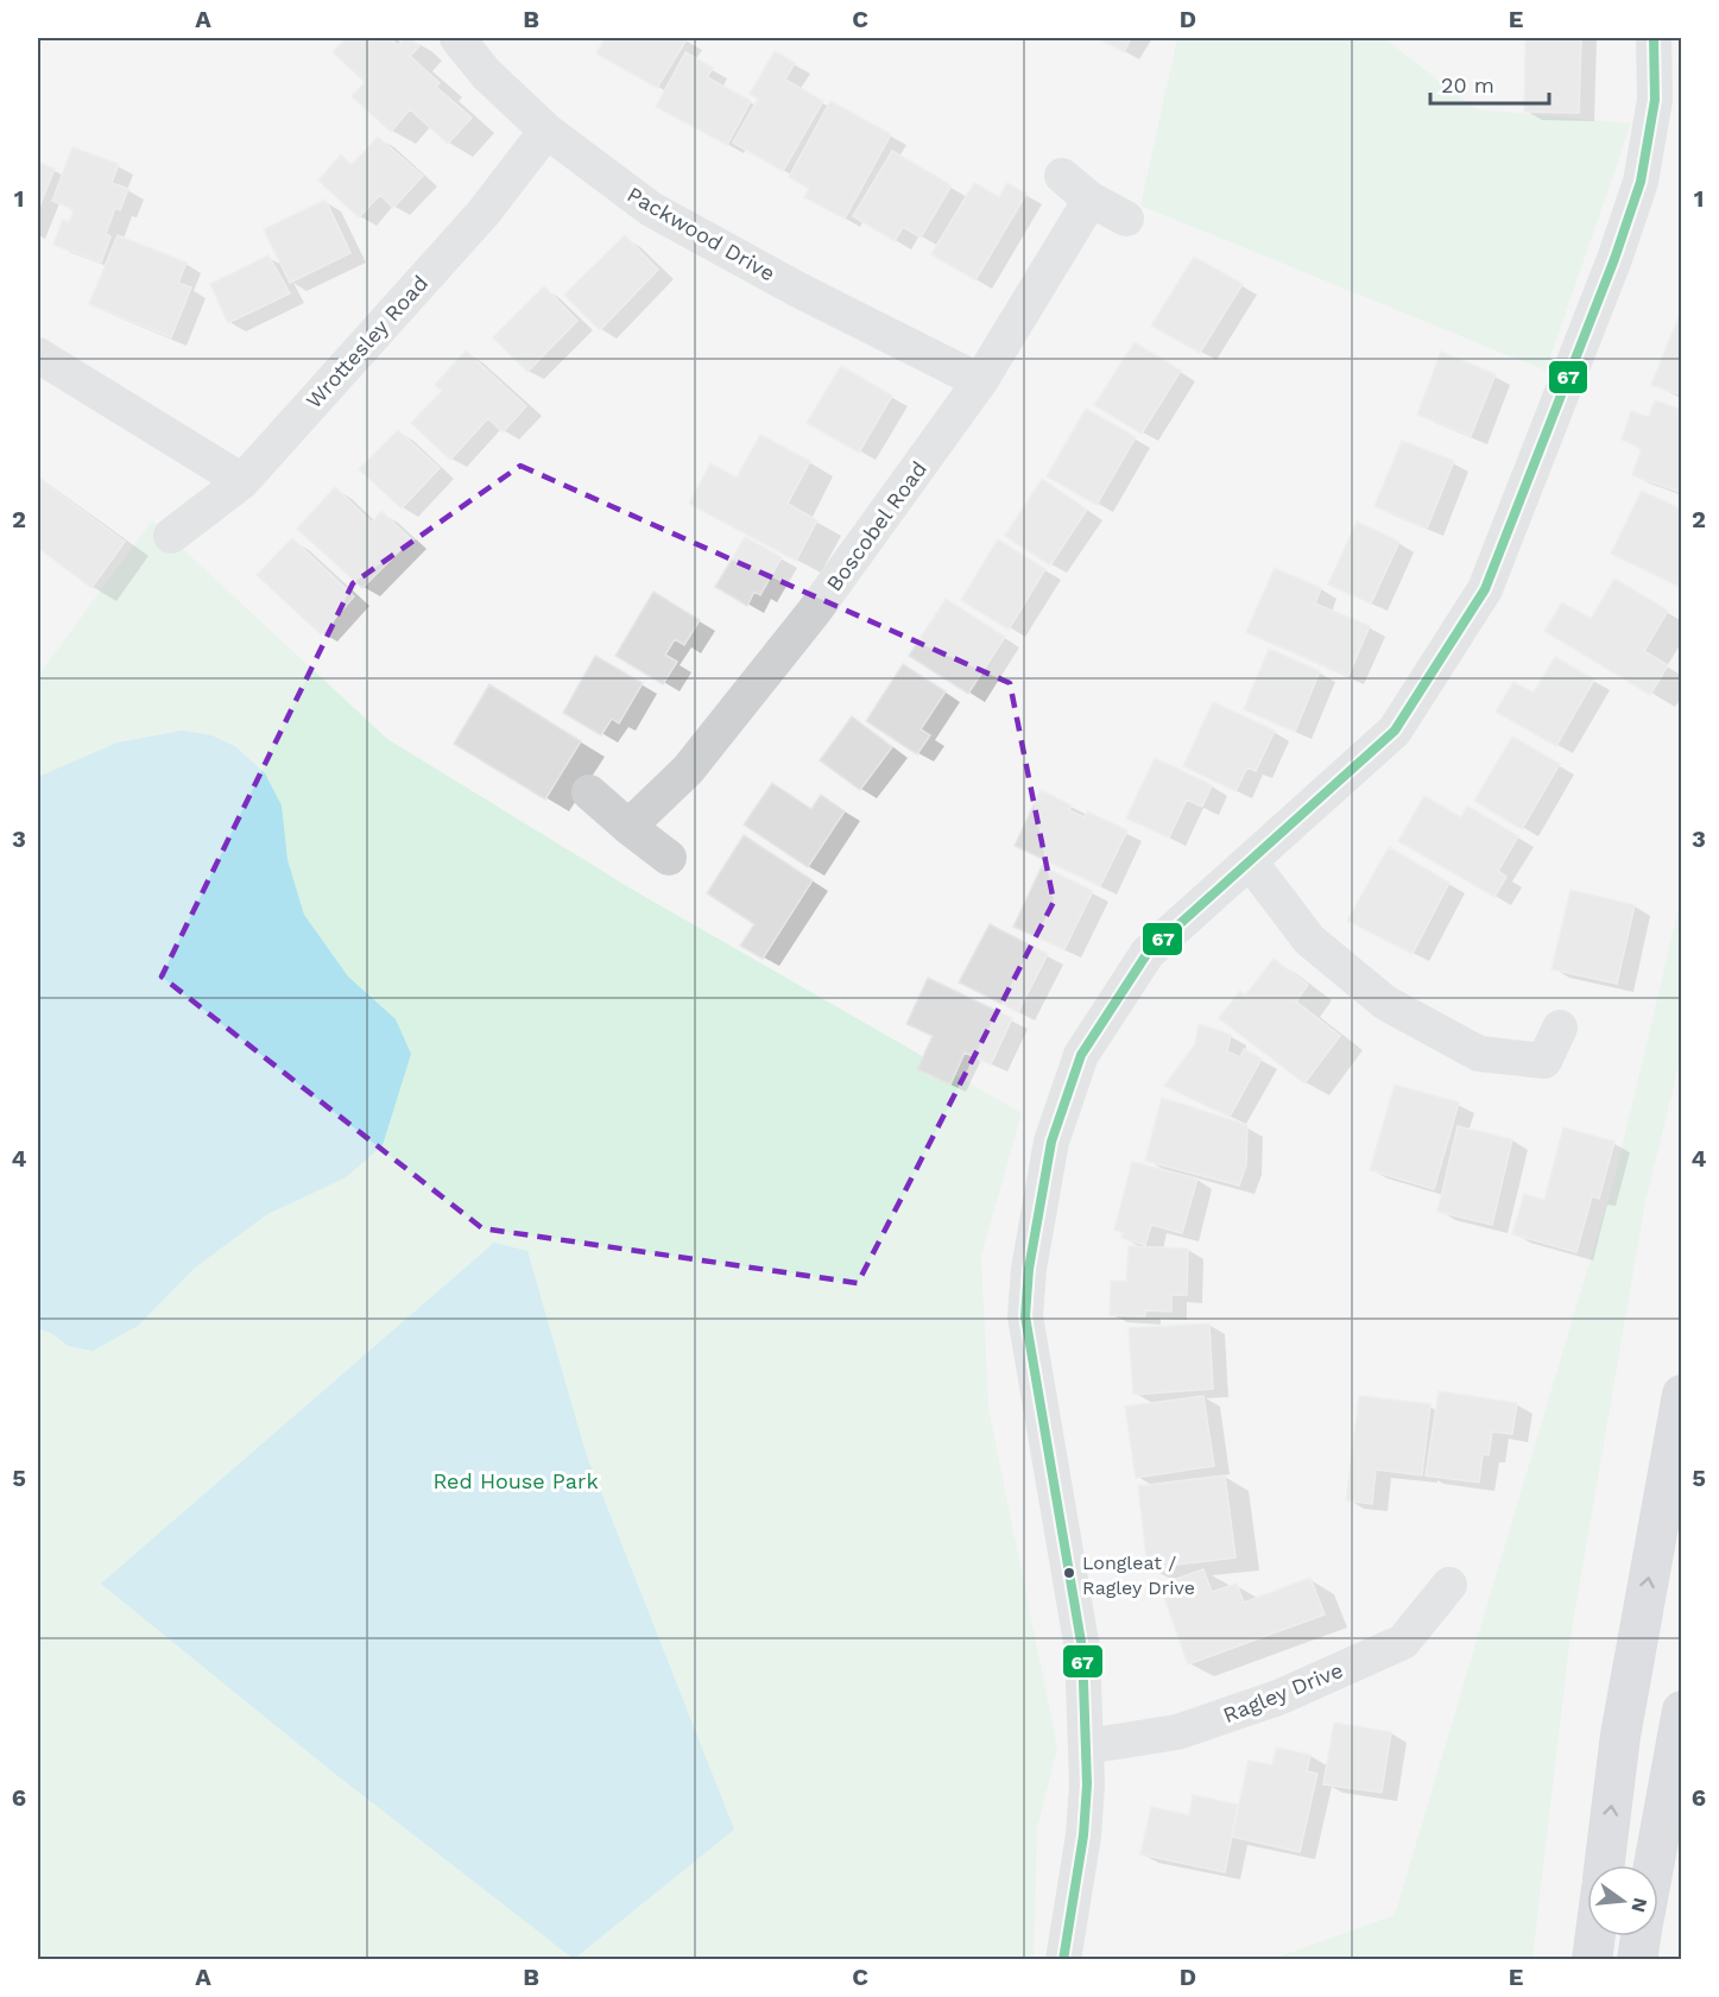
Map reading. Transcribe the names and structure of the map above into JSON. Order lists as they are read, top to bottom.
{
  "streets": {
    "street": [
      "Packwood Drive",
      "Wrottesley Road",
      "Boscobel Road",
      "Ragley Drive"
    ]
  },
  "crossings": [
    ["Packwood Drive", "Wrottesley Road"],
    ["Packwood Drive", "Boscobel Road"]
  ],
  "parks": ["Red House Park"],
  "places": ["Longleat / Ragley Drive"],
  "lines": ["transit line 67"],
  "scale_bar": "20 m",
  "north": "right",
  "grid": {
    "columns": [
      "A",
      "B",
      "C",
      "D",
      "E"
    ],
    "rows": [
      "1",
      "2",
      "3",
      "4",
      "5",
      "6"
    ]
  }
}
